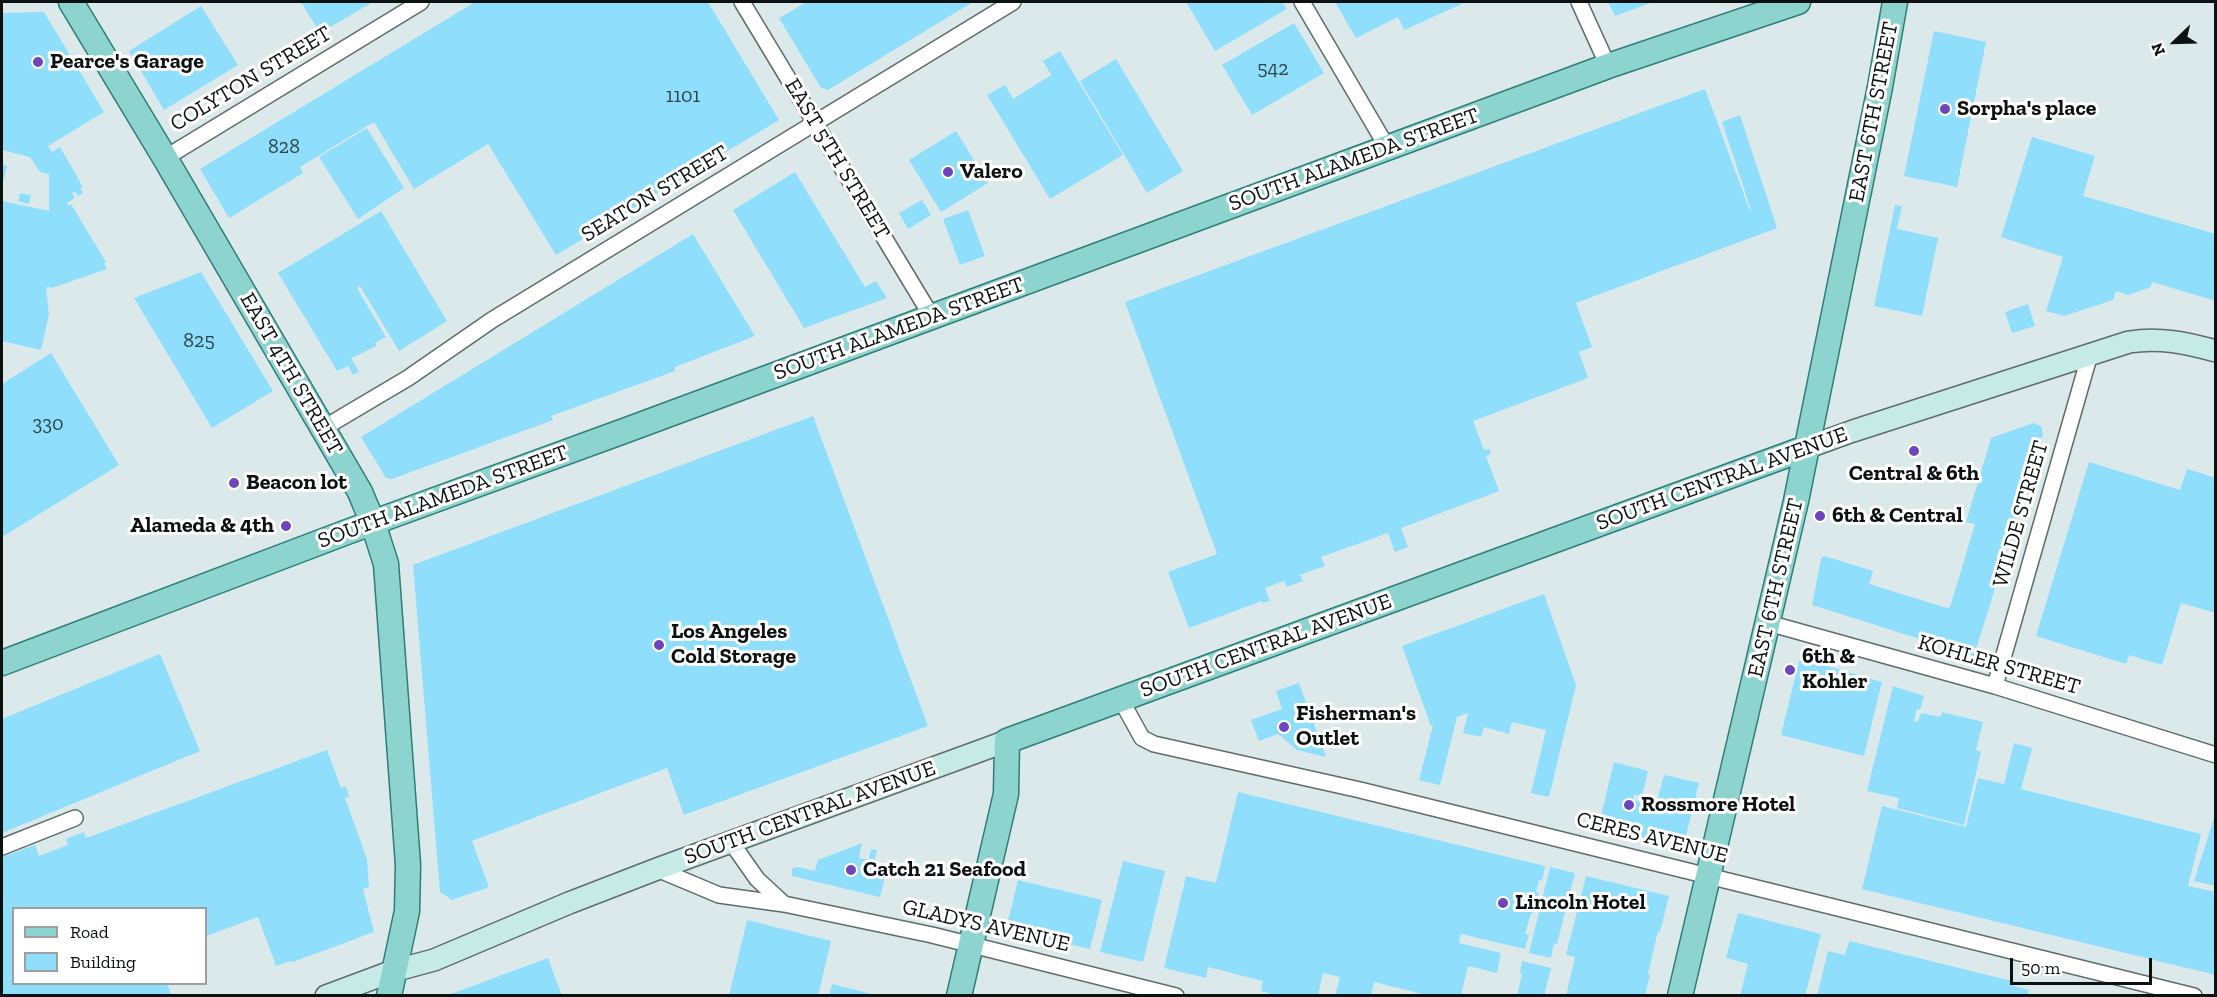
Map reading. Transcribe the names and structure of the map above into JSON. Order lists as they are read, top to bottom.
{
  "streets": {
    "main road": [
      "EAST 6TH STREET",
      "SOUTH ALAMEDA STREET",
      "EAST 4TH STREET",
      "SOUTH CENTRAL AVENUE"
    ],
    "street": [
      "COLYTON STREET",
      "EAST 5TH STREET",
      "SEATON STREET",
      "WILDE STREET",
      "KOHLER STREET",
      "CERES AVENUE",
      "GLADYS AVENUE"
    ]
  },
  "crossings": [
    ["COLYTON STREET", "EAST 4TH STREET"],
    ["EAST 6TH STREET", "SOUTH CENTRAL AVENUE"],
    ["EAST 6TH STREET", "KOHLER STREET"],
    ["EAST 6TH STREET", "CERES AVENUE"],
    ["EAST 5TH STREET", "SOUTH ALAMEDA STREET"],
    ["EAST 5TH STREET", "SEATON STREET"],
    ["SOUTH ALAMEDA STREET", "EAST 4TH STREET"],
    ["SEATON STREET", "EAST 4TH STREET"],
    ["EAST 4TH STREET", "SOUTH CENTRAL AVENUE"],
    ["SOUTH CENTRAL AVENUE", "WILDE STREET"],
    ["SOUTH CENTRAL AVENUE", "CERES AVENUE"],
    ["SOUTH CENTRAL AVENUE", "GLADYS AVENUE"],
    ["WILDE STREET", "KOHLER STREET"]
  ],
  "places": [
    "Pearce's Garage",
    "Sorpha's place",
    "Valero",
    "Central & 6th",
    "Beacon lot",
    "6th & Central",
    "Alameda & 4th",
    "Los Angeles Cold Storage",
    "6th & Kohler",
    "Fisherman's Outlet",
    "Rossmore Hotel",
    "Catch 21 Seafood",
    "Lincoln Hotel"
  ],
  "house_numbers": [
    "542",
    "1101",
    "828",
    "825",
    "330"
  ],
  "legend": ["Road", "Building"],
  "scale_bar": "50 m",
  "north": "bottom left"
}
